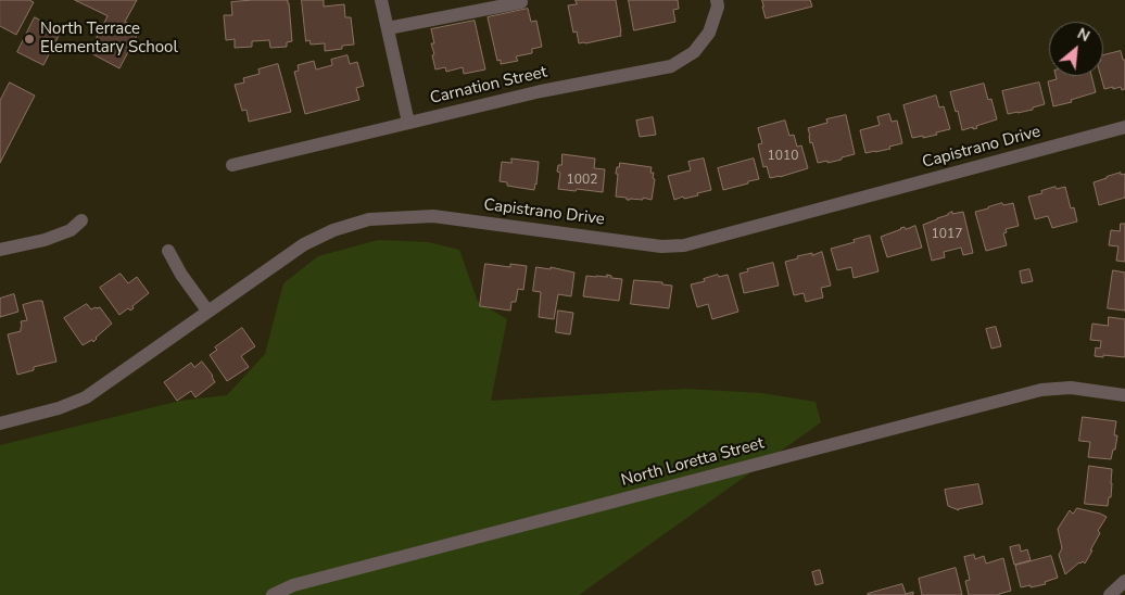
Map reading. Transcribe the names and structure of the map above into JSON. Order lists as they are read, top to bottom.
{
  "streets": {
    "street": ["Carnation Street", "Capistrano Drive", "North Loretta Street"]
  },
  "places": ["North Terrace Elementary School"],
  "house_numbers": ["1010", "1002", "1017"],
  "north": "top right"
}
